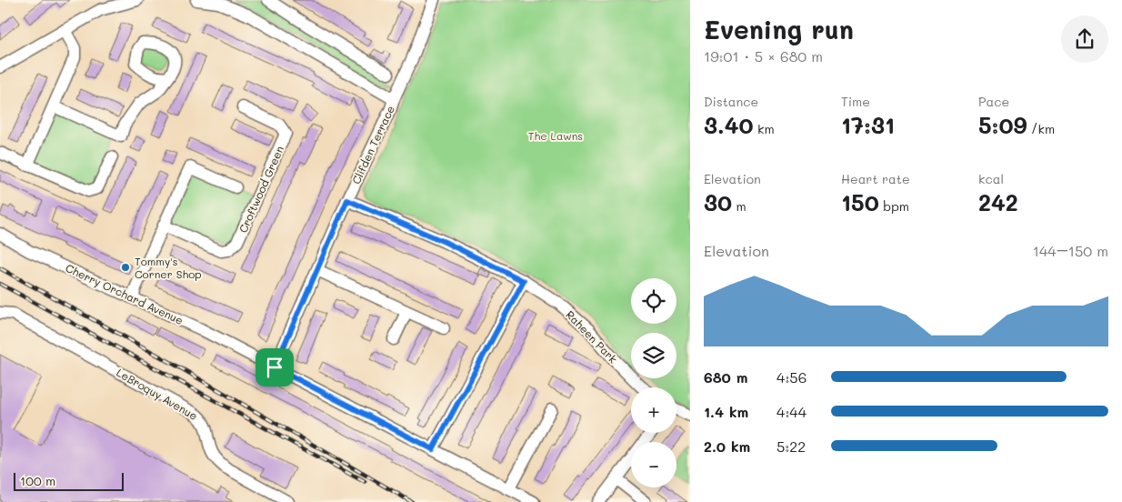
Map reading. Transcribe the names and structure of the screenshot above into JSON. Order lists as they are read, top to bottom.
{
  "streets": {
    "street": [
      "Clifden Terrace",
      "Croftwood Green",
      "Cherry Orchard Avenue",
      "Raheen Park",
      "LeBroquy Avenue"
    ]
  },
  "crossings": [
    ["Clifden Terrace", "Raheen Park"]
  ],
  "parks": ["The Lawns"],
  "places": ["Tommy's Corner Shop"],
  "scale_bar": "100 m",
  "page": {
    "heading": ["Evening run", "19:01 · 5 × 680 m"],
    "stats": [
      ["Distance", "3.40 km"],
      ["Time", "17:31"],
      ["Pace", "5:09 /km"],
      ["Elevation", "30 m"],
      ["Heart rate", "150 bpm"],
      ["kcal", "242"]
    ],
    "chart": ["Elevation", "144–150 m"],
    "map_buttons": ["+", "−"],
    "list": [
      {
        "name": "680 m",
        "note": "4:56"
      },
      {
        "name": "1.4 km",
        "note": "4:44"
      },
      {
        "name": "2.0 km",
        "note": "5:22"
      }
    ],
    "scale": "100 m"
  }
}
